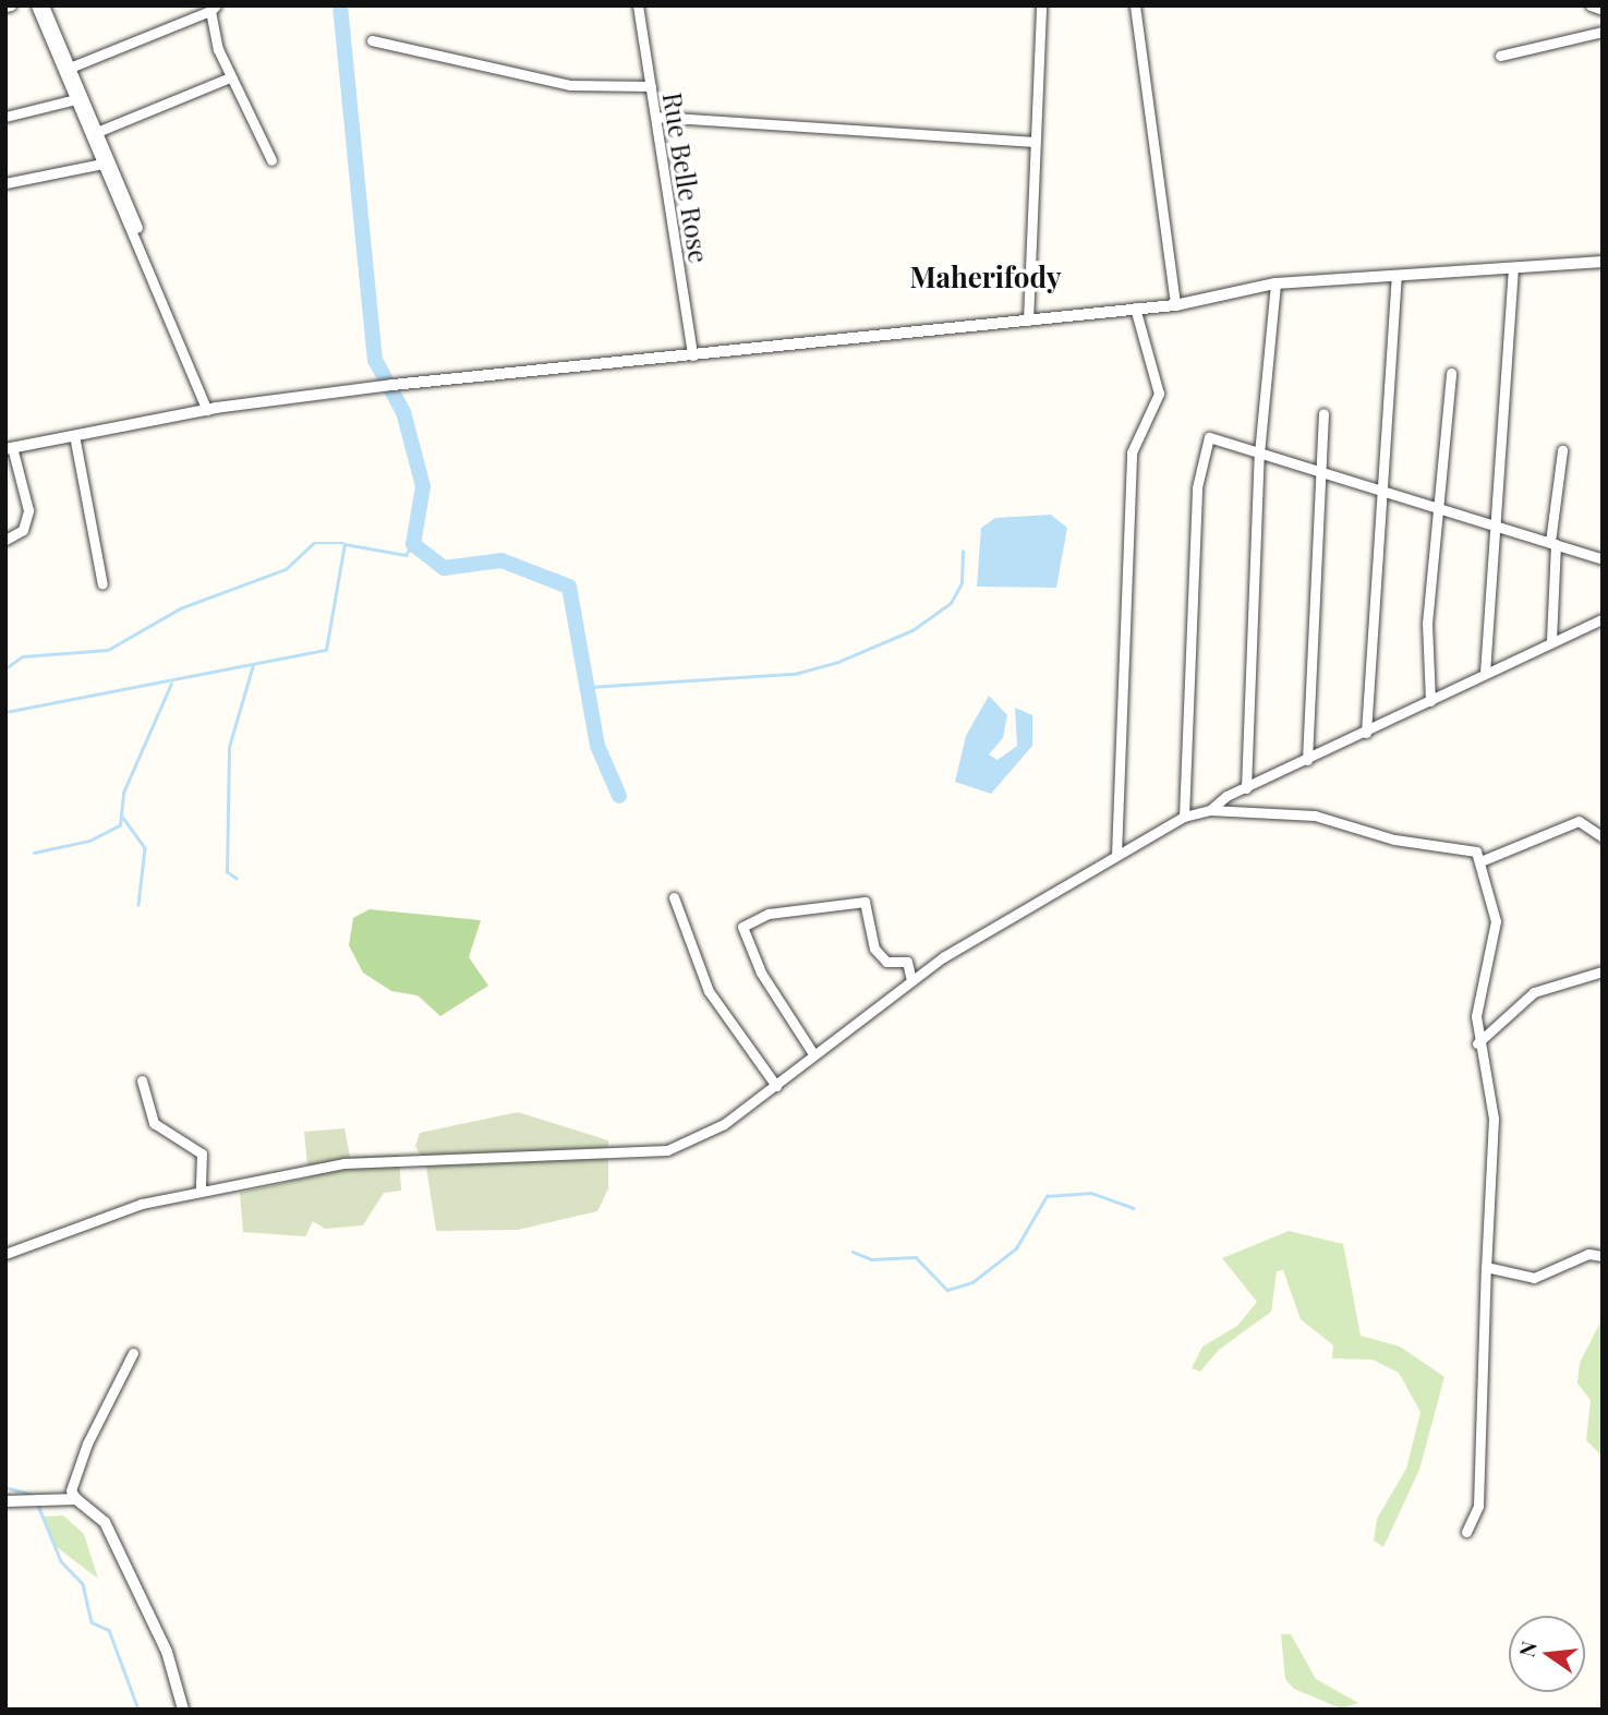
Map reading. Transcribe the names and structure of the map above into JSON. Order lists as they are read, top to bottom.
{
  "streets": {
    "street": ["Rue Belle Rose"]
  },
  "districts": ["Maherifody"],
  "north": "left"
}
